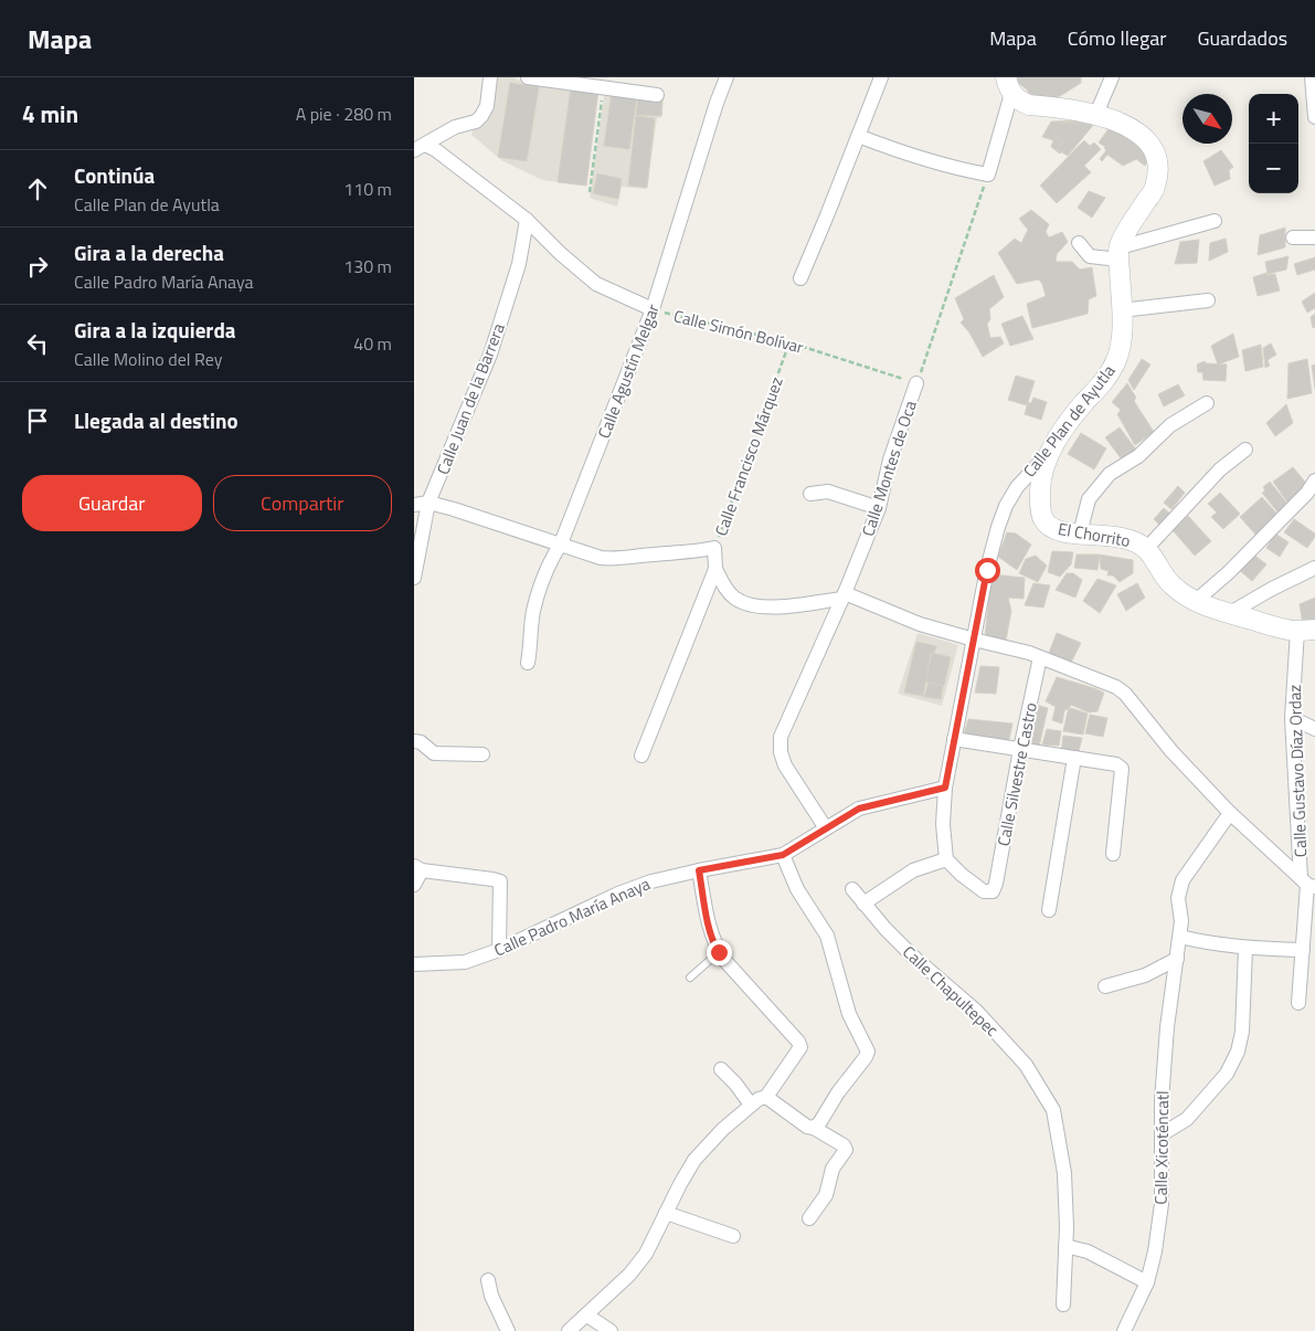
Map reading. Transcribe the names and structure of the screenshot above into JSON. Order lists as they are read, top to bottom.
{
  "streets": {
    "street": [
      "Calle Simón Bolívar",
      "Calle Agustín Melgar",
      "Calle Juan de la Barrera",
      "Calle Plan de Ayutla",
      "Calle Francisco Márquez",
      "Calle Montes de Oca",
      "El Chorrito",
      "Calle Gustavo Díaz Ordaz",
      "Calle Silvestre Castro",
      "Calle Padro María Anaya",
      "Calle Chapultepec",
      "Calle Xicoténcatl"
    ]
  },
  "crossings": [
    ["Calle Simón Bolívar", "Calle Agustín Melgar"],
    ["Calle Simón Bolívar", "Calle Juan de la Barrera"],
    ["Calle Simón Bolívar", "Calle Francisco Márquez"],
    ["Calle Simón Bolívar", "Calle Montes de Oca"],
    ["Calle Plan de Ayutla", "El Chorrito"],
    ["Calle Plan de Ayutla", "Calle Silvestre Castro"],
    ["Calle Plan de Ayutla", "Calle Padro María Anaya"],
    ["Calle Montes de Oca", "Calle Padro María Anaya"],
    ["El Chorrito", "Calle Gustavo Díaz Ordaz"]
  ],
  "north": "bottom right",
  "page": {
    "header": "Mapa",
    "nav": ["Mapa", "Cómo llegar", "Guardados"],
    "heading": ["4 min", "A pie · 280 m"],
    "map_buttons": ["+", "−"],
    "list": [
      ["Continúa", "Calle Plan de Ayutla", "110 m"],
      ["Gira a la derecha", "Calle Padro María Anaya", "130 m"],
      ["Gira a la izquierda", "Calle Molino del Rey", "40 m"],
      "Llegada al destino"
    ],
    "buttons": ["Guardar", "Compartir"]
  }
}
